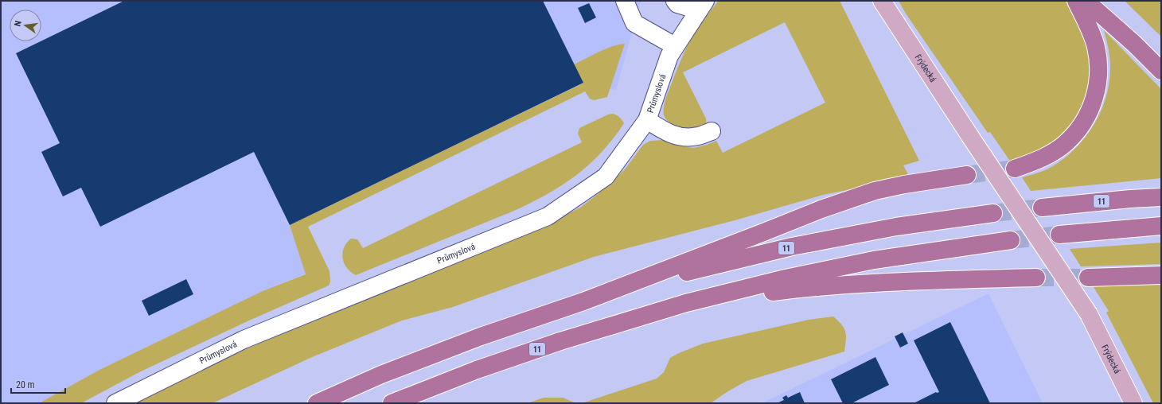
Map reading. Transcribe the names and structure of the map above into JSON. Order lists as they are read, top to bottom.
{
  "streets": {
    "highway": ["11"],
    "main road": ["Frýdecká"],
    "lane": ["Průmyslová"]
  },
  "scale_bar": "20 m",
  "north": "left"
}
